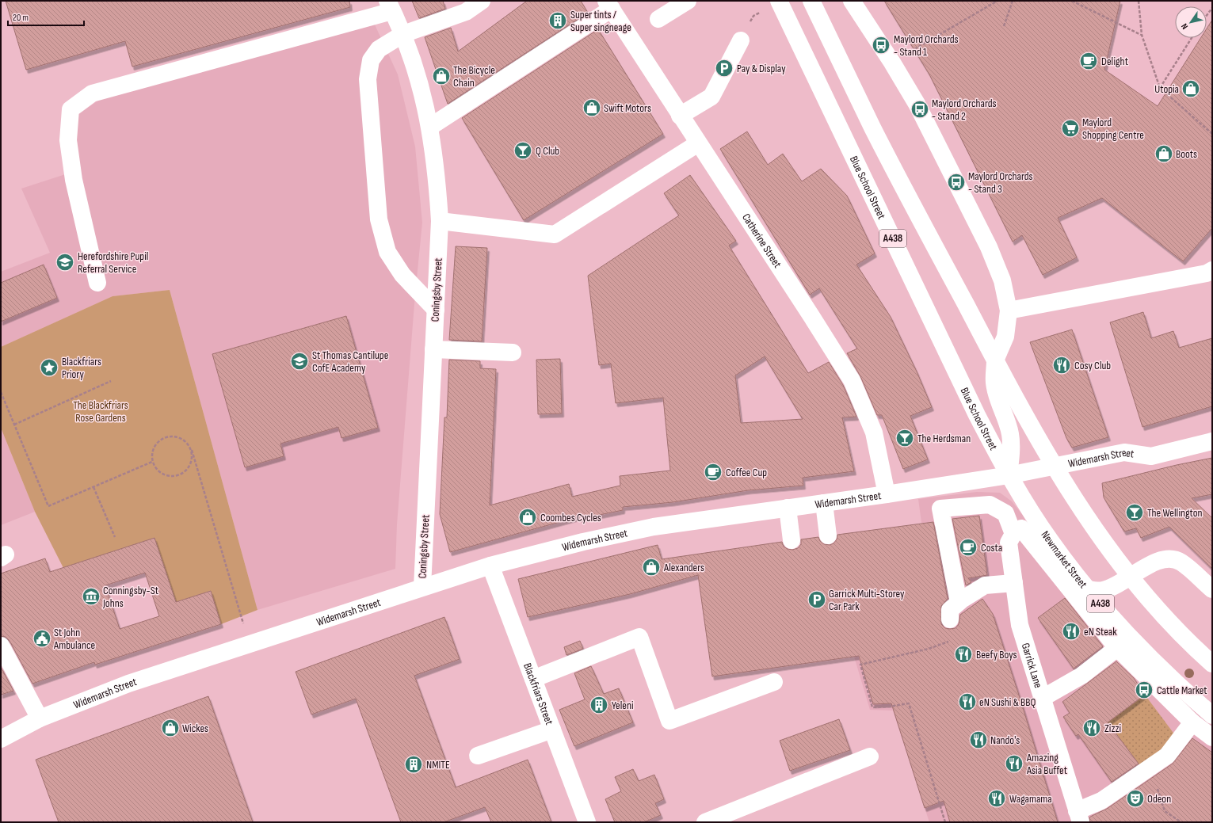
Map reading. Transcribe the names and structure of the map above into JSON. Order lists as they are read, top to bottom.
{
  "streets": {
    "main road": [
      "Blue School Street",
      "A438",
      "Catherine Street",
      "Coningsby Street",
      "Widemarsh Street",
      "Newmarket Street",
      "Garrick Lane",
      "Blackfriars Street"
    ]
  },
  "crossings": [
    ["Blue School Street", "Widemarsh Street"],
    ["Blue School Street", "Newmarket Street"],
    ["Catherine Street", "Widemarsh Street"],
    ["Coningsby Street", "Widemarsh Street"],
    ["Widemarsh Street", "Newmarket Street"],
    ["Widemarsh Street", "Blackfriars Street"]
  ],
  "parks": ["The Blackfriars Rose Gardens"],
  "places": {
    "building": ["Super tints / Super singneage", "Yeleni", "NMITE"],
    "bus stop": [
      "Maylord Orchards - Stand 1",
      "Maylord Orchards - Stand 2",
      "Maylord Orchards - Stand 3",
      "Cattle Market"
    ],
    "cafe": ["Delight", "Coffee Cup", "Costa"],
    "parking": ["Pay & Display", "Garrick Multi-Storey Car Park"],
    "shop": [
      "The Bicycle Chain",
      "Utopia",
      "Swift Motors",
      "Boots",
      "Coombes Cycles",
      "Alexanders",
      "Wickes"
    ],
    "supermarket": ["Maylord Shopping Centre"],
    "bar": ["Q Club", "The Herdsman", "The Wellington"],
    "school or university": ["Herefordshire Pupil Referral Service", "St Thomas Cantilupe CofE Academy"],
    "restaurant": [
      "Cosy Club",
      "eN Steak",
      "Beefy Boys",
      "eN Sushi & BBQ",
      "Zizzi",
      "Nando's",
      "Amazing Asia Buffet",
      "Wagamama"
    ],
    "place": ["Blackfriars Priory"],
    "museum": ["Conningsby-St Johns"],
    "public building": ["St John Ambulance"],
    "theatre": ["Odeon"]
  },
  "scale_bar": "20 m",
  "north": "bottom left"
}
